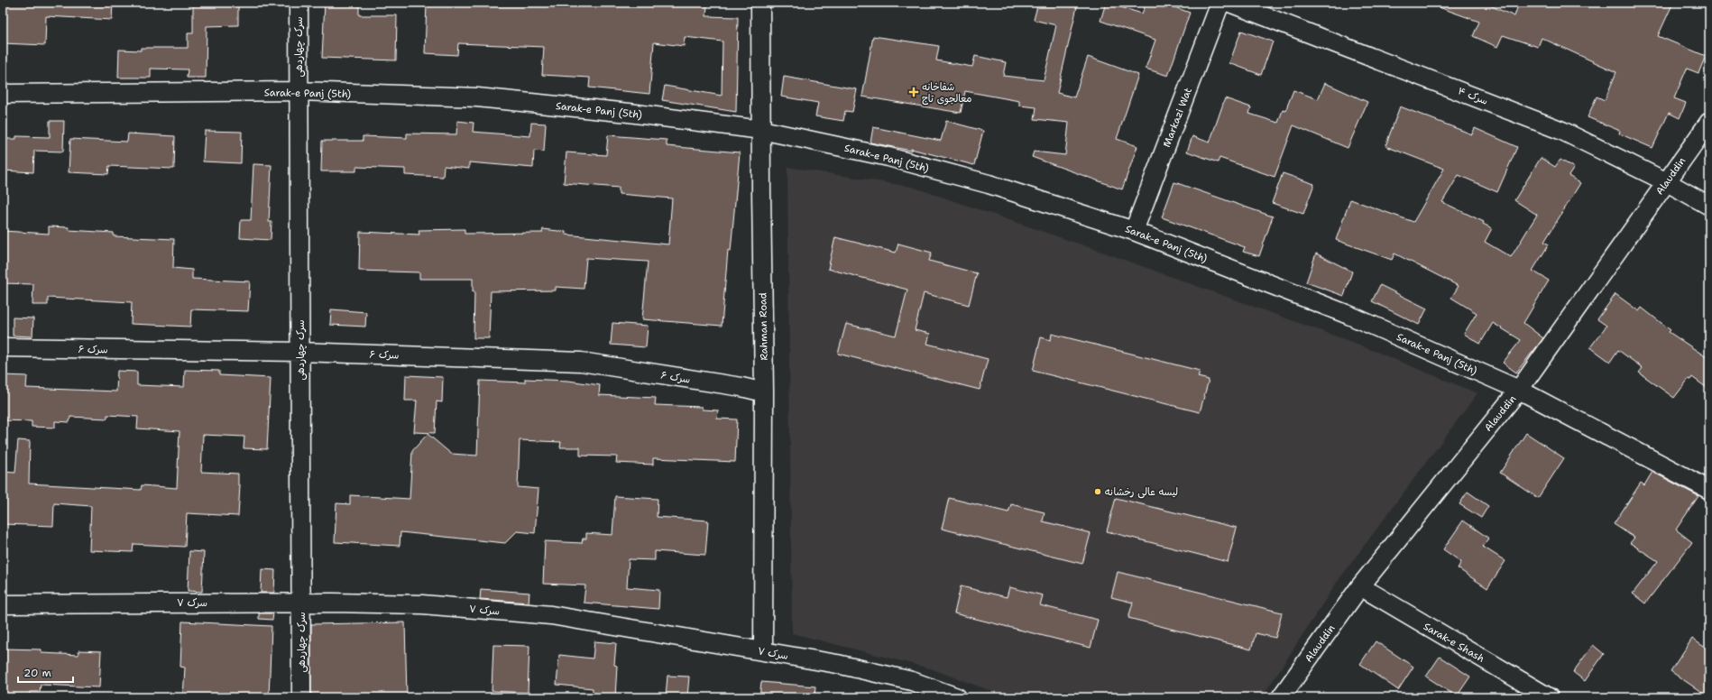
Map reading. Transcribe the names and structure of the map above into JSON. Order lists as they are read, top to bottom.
{
  "streets": {
    "street": [
      "سرک چهاردهی",
      "Sarak-e Panj (5th)",
      "سرک ۴",
      "Markazi Wat",
      "Alauddin",
      "Rahman Road",
      "سرک ۶",
      "سرک ۷",
      "Sarak-e Shash"
    ]
  },
  "crossings": [
    ["سرک چهاردهی", "Sarak-e Panj (5th)"],
    ["سرک چهاردهی", "سرک ۶"],
    ["سرک چهاردهی", "سرک ۷"],
    ["Sarak-e Panj (5th)", "Markazi Wat"],
    ["Sarak-e Panj (5th)", "Alauddin"],
    ["Sarak-e Panj (5th)", "Rahman Road"],
    ["سرک ۴", "Alauddin"],
    ["Alauddin", "Sarak-e Shash"],
    ["Rahman Road", "سرک ۶"],
    ["Rahman Road", "سرک ۷"]
  ],
  "places": {
    "health": ["شفاخانه معالجوی تاج"],
    "other": ["لیسه عالی رخشانه"]
  },
  "scale_bar": "20 m"
}
